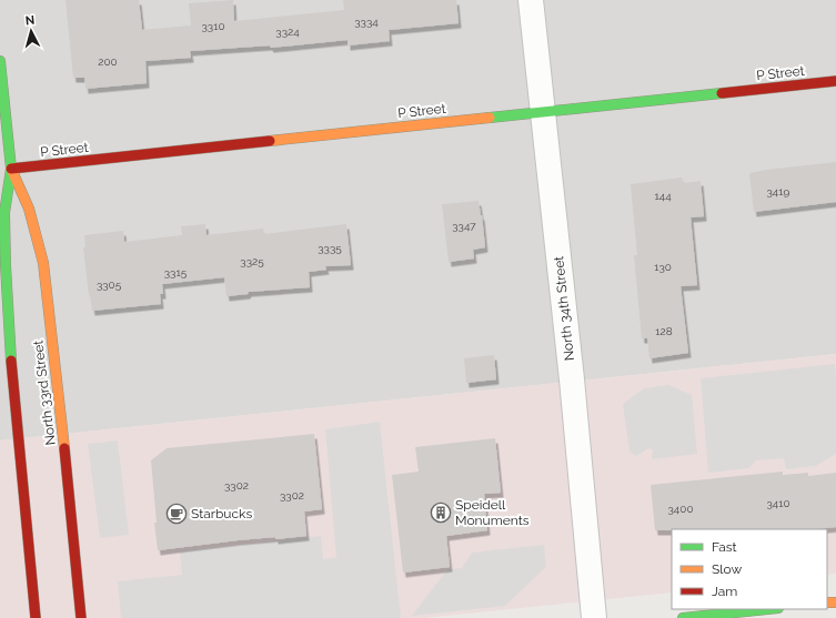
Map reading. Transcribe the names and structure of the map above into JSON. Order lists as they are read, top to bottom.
{
  "streets": {
    "main road": ["P Street", "North 33rd Street"],
    "street": ["North 34th Street"]
  },
  "crossings": [
    ["P Street", "North 34th Street"],
    ["P Street", "North 33rd Street"]
  ],
  "places": {
    "building": ["Speidell Monuments"],
    "cafe": ["Starbucks"]
  },
  "house_numbers": [
    "3334",
    "3310",
    "3324",
    "200",
    "3419",
    "144",
    "3347",
    "3335",
    "3325",
    "130",
    "3315",
    "3305",
    "128",
    "3302",
    "3302",
    "3410",
    "3400"
  ],
  "legend": ["Fast", "Slow", "Jam"],
  "north": "top"
}
